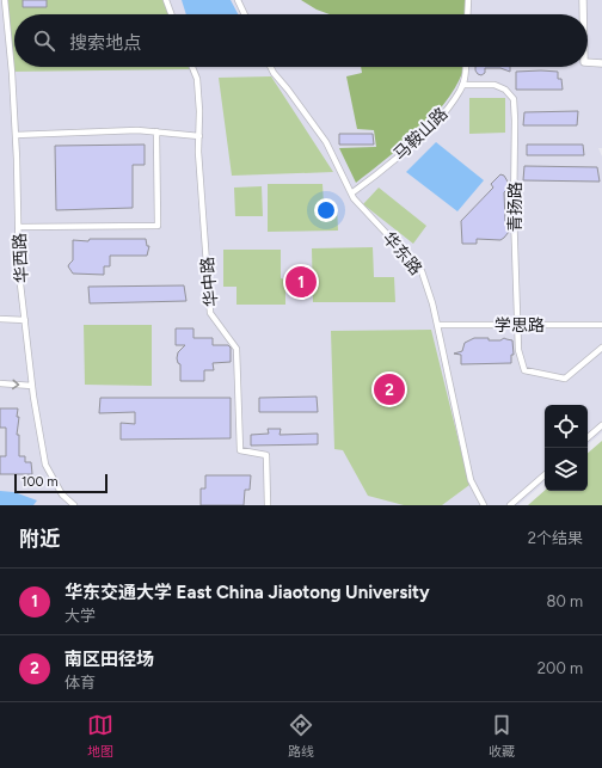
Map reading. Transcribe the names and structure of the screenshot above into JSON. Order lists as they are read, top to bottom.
{
  "streets": {
    "street": [
      "马鞍山路",
      "青扬路",
      "华东路",
      "华西路",
      "华中路",
      "学思路"
    ]
  },
  "crossings": [
    ["马鞍山路", "青扬路"],
    ["马鞍山路", "华东路"],
    ["青扬路", "学思路"],
    ["华东路", "学思路"]
  ],
  "scale_bar": "100 m",
  "page": {
    "search": "搜索地点",
    "pins": ["1", "2"],
    "scale": "100 m",
    "heading": ["附近", "2个结果"],
    "list": [
      {
        "mark": "1",
        "name": "华东交通大学 East China Jiaotong University",
        "note": "大学",
        "value": "80 m"
      },
      {
        "mark": "2",
        "name": "南区田径场",
        "note": "体育",
        "value": "200 m"
      }
    ],
    "nav": ["地图", "路线", "收藏"]
  }
}
